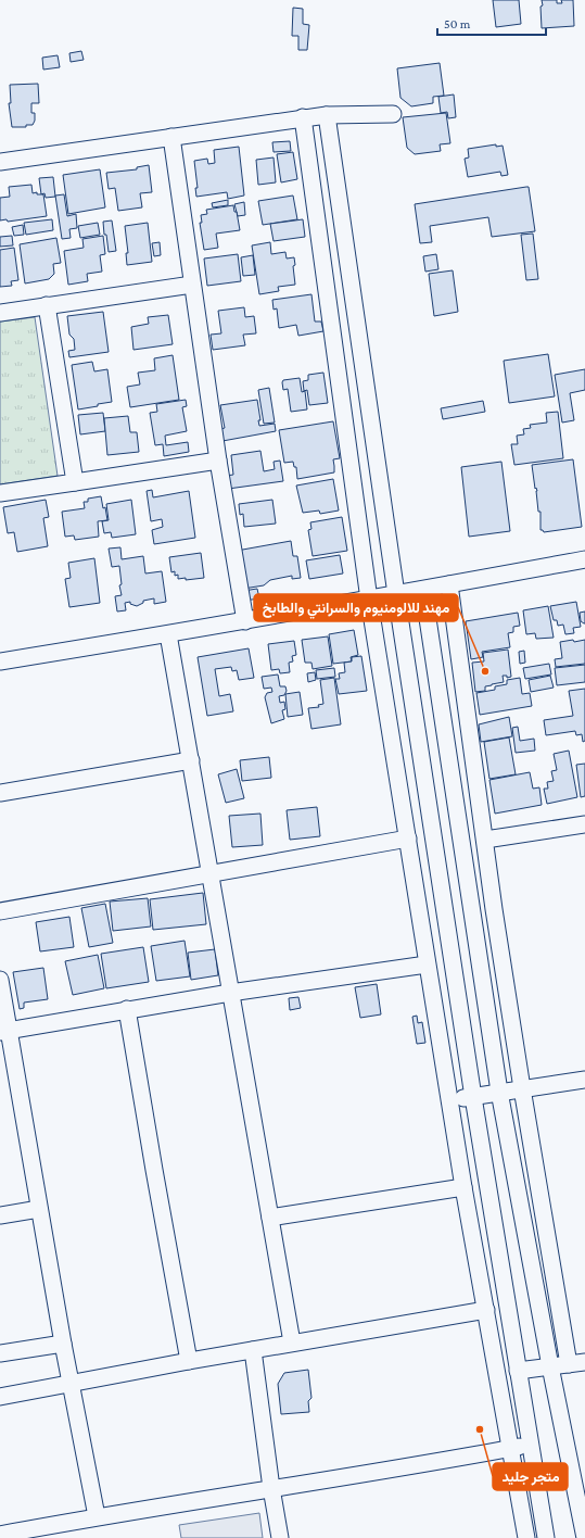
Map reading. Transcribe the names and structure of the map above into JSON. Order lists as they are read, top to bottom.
{
  "places": ["مهند للالومنيوم والسرانتي والطابخ", "متجر جليد"],
  "scale_bar": "50 m"
}
